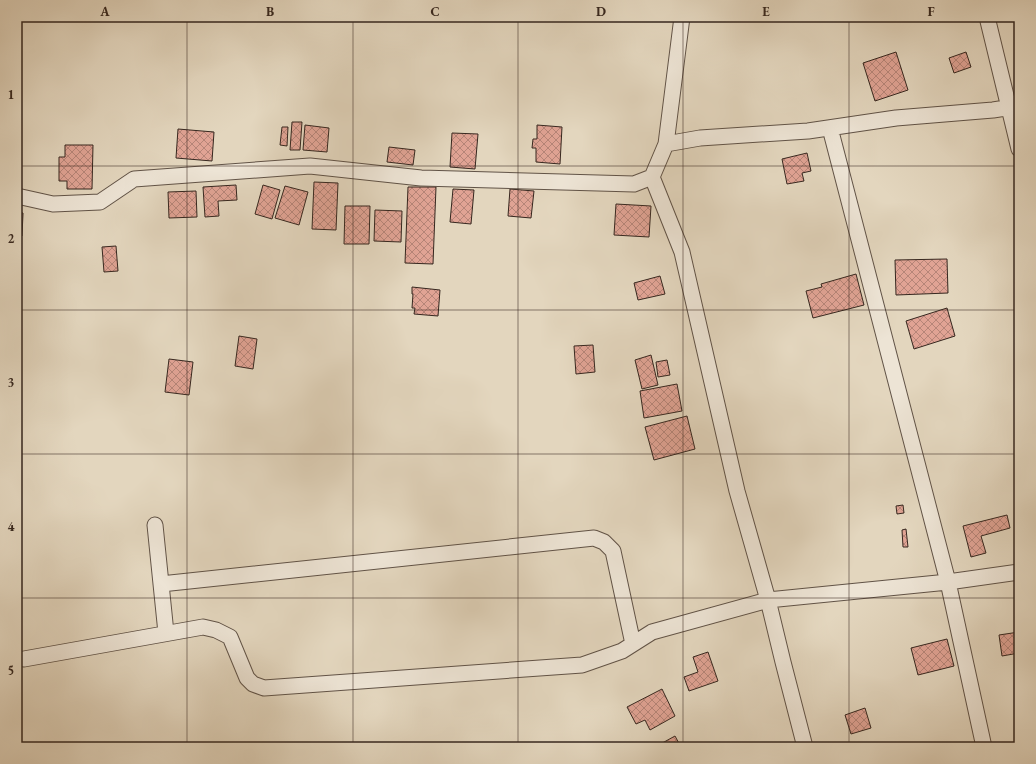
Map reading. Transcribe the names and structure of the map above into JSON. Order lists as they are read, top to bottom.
{
  "grid": {
    "columns": [
      "A",
      "B",
      "C",
      "D",
      "E",
      "F"
    ],
    "rows": [
      "1",
      "2",
      "3",
      "4",
      "5"
    ]
  }
}
